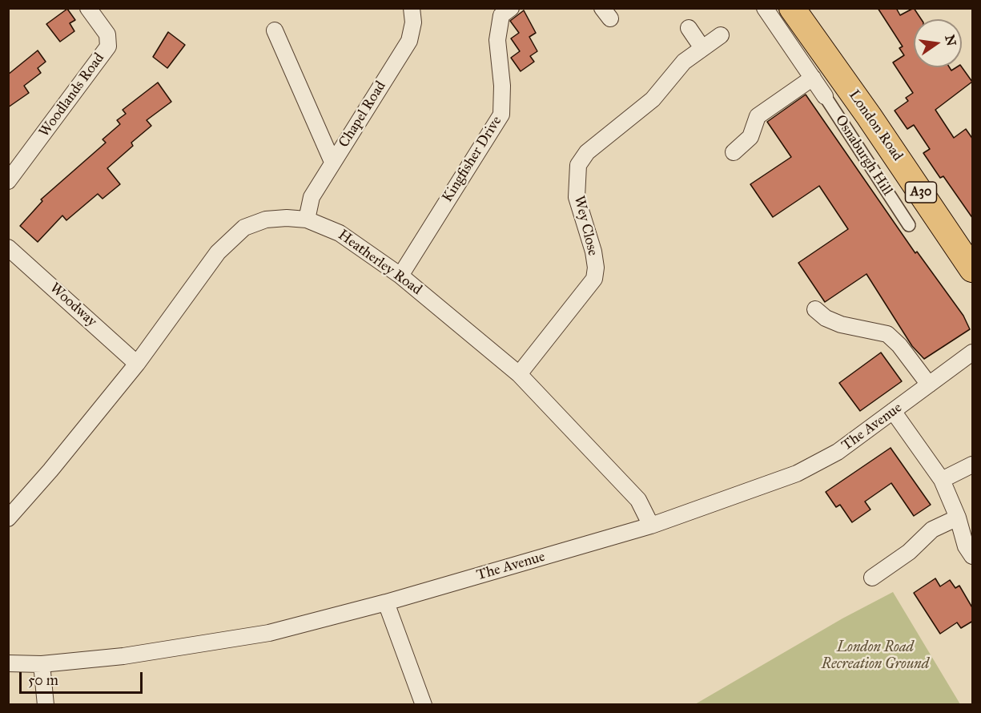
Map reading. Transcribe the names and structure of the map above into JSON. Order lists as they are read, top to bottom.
{
  "streets": {
    "main road": ["London Road", "A30"],
    "street": [
      "Woodlands Road",
      "Chapel Road",
      "Osnaburgh Hill",
      "Kingfisher Drive",
      "Wey Close",
      "Heatherley Road",
      "Woodway",
      "The Avenue"
    ]
  },
  "crossings": [
    ["Chapel Road", "Heatherley Road"],
    ["London Road", "Osnaburgh Hill"],
    ["Kingfisher Drive", "Heatherley Road"],
    ["Wey Close", "Heatherley Road"],
    ["Heatherley Road", "Woodway"],
    ["Heatherley Road", "The Avenue"]
  ],
  "parks": ["London Road Recreation Ground"],
  "scale_bar": "50 m",
  "north": "right"
}
